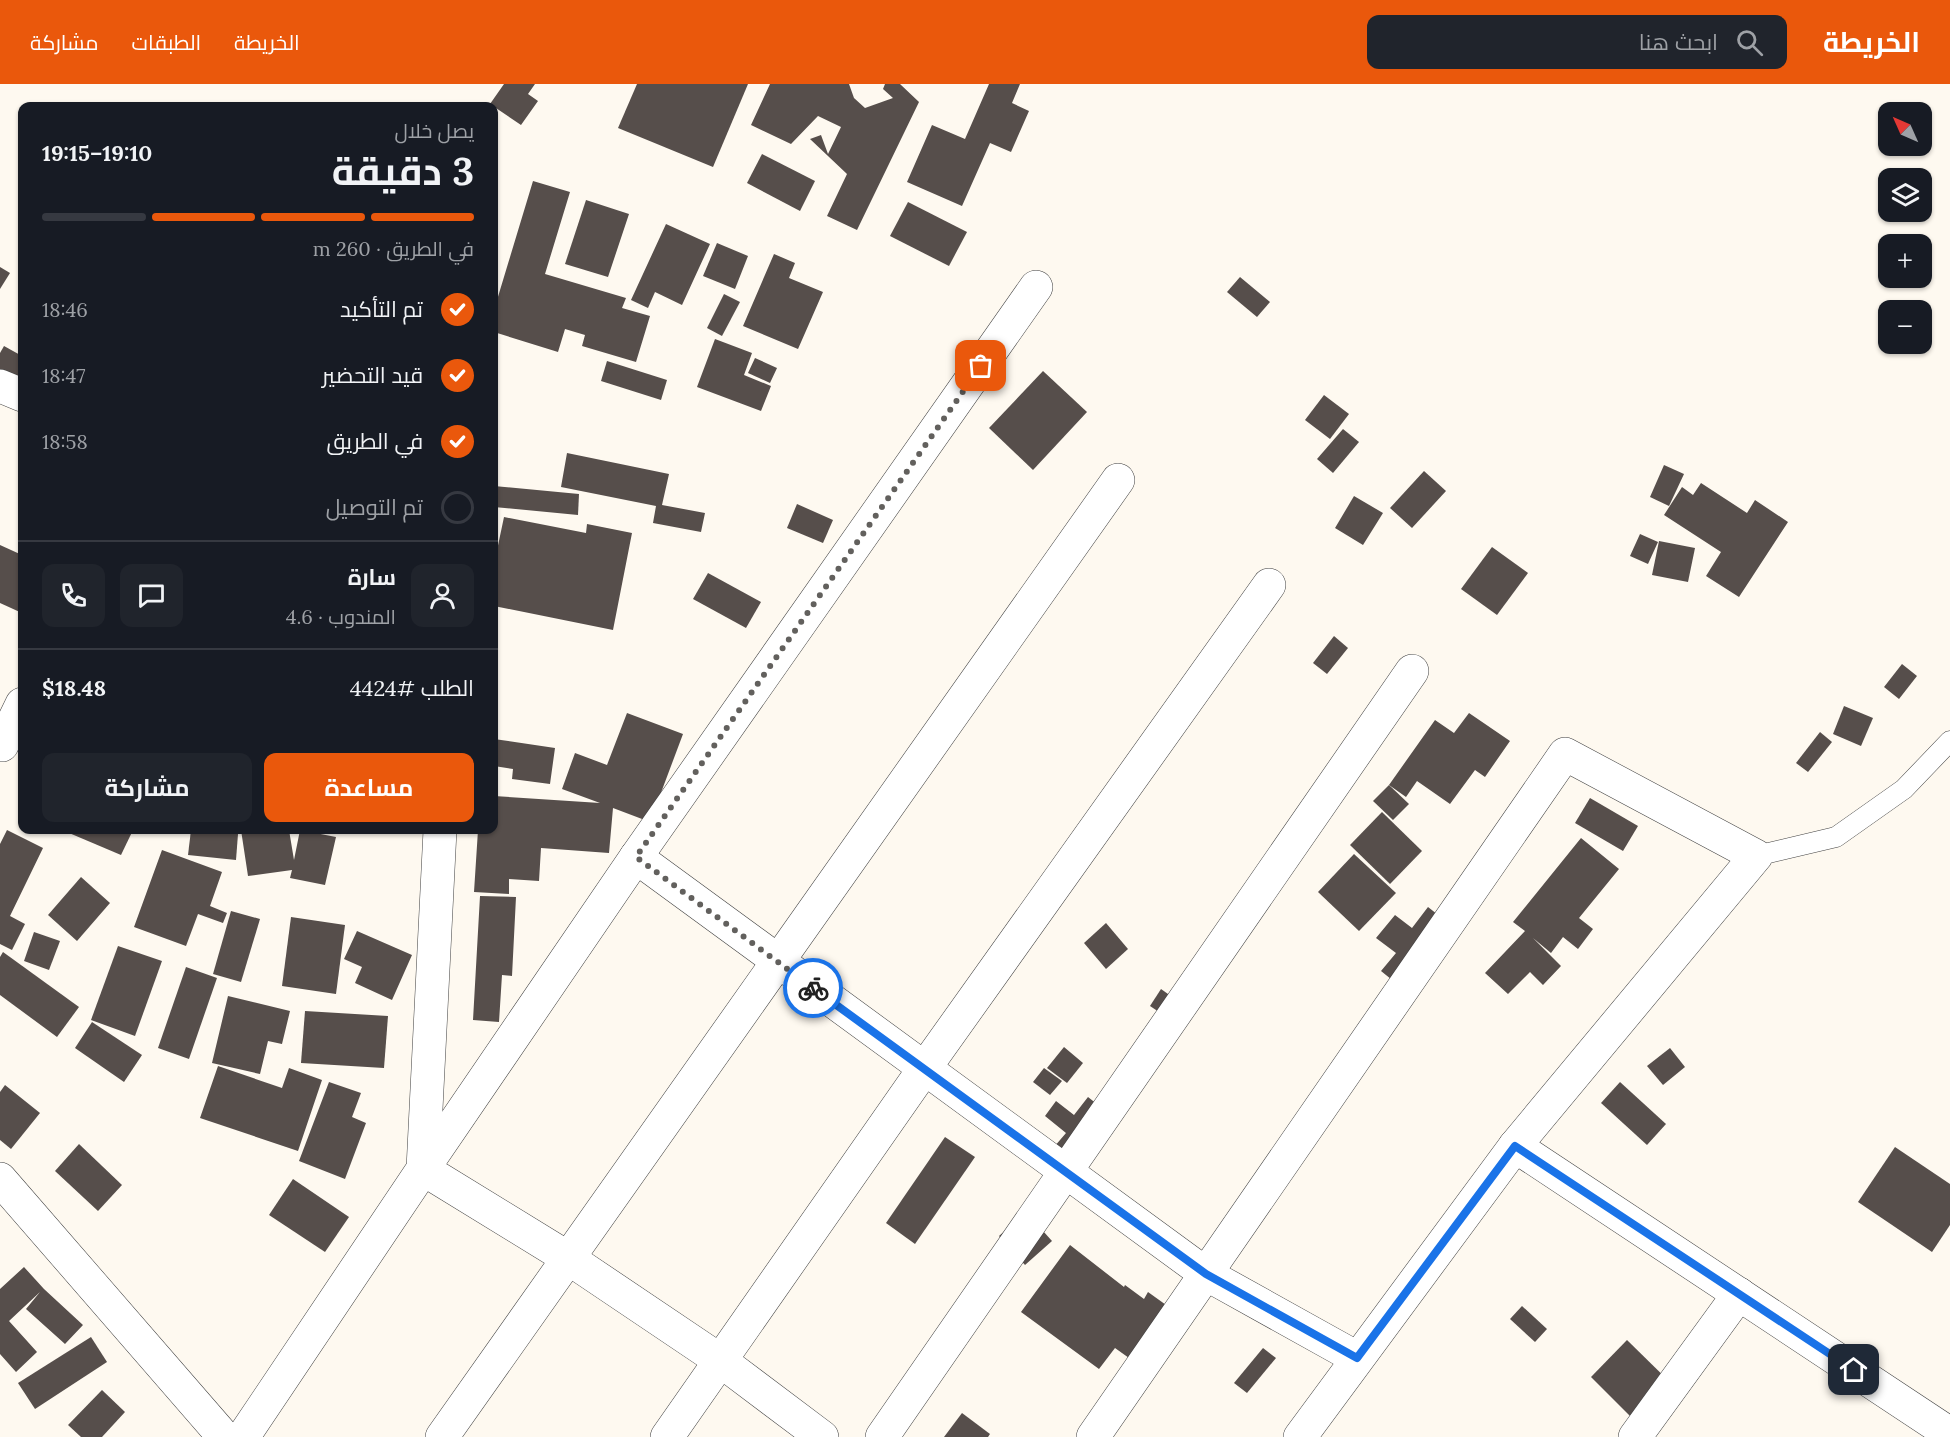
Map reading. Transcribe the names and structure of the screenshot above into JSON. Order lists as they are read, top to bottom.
{
  "north": "top left",
  "page": {
    "header": "الخريطة",
    "search": "ابحث هنا",
    "nav": ["الخريطة", "الطبقات", "مشاركة"],
    "map_buttons": ["+", "−"],
    "heading": ["3 دقيقة", "يصل خلال", "19:10–19:15"],
    "panel": [
      "سارة",
      "المندوب · 4.6",
      "الطلب #4424",
      "$18.48"
    ],
    "bar": "في الطريق · 260 m",
    "list": [
      ["تم التأكيد", "18:46"],
      ["قيد التحضير", "18:47"],
      ["في الطريق", "18:58"],
      "تم التوصيل"
    ],
    "buttons": ["مساعدة", "مشاركة"]
  }
}
